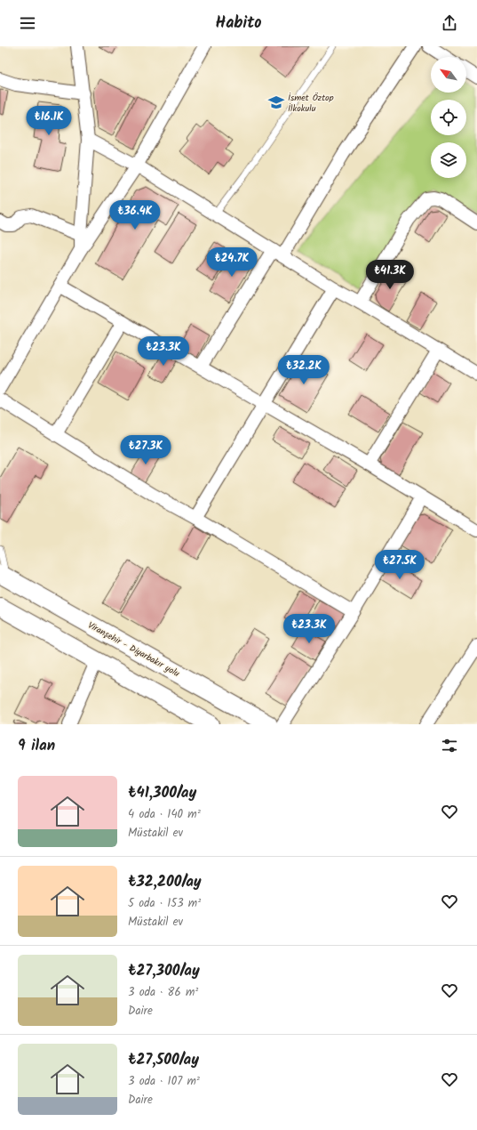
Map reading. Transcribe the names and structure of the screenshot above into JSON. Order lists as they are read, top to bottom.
{
  "streets": {
    "main road": ["Viranşehir - Diyarbakır yolu"]
  },
  "places": {
    "school or university": ["İsmet Öztop İlkokulu"]
  },
  "north": "top left",
  "page": {
    "header": "Habito",
    "price": [
      "₺16.1K",
      "₺36.4K",
      "₺24.7K",
      "₺41.3K",
      "₺23.3K",
      "₺32.2K",
      "₺27.3K",
      "₺27.5K",
      "₺23.3K"
    ],
    "heading": "9 ilan",
    "list": [
      {
        "name": "₺41,300/ay",
        "note": "4 oda · 140 m² · Müstakil ev"
      },
      {
        "name": "₺32,200/ay",
        "note": "5 oda · 153 m² · Müstakil ev"
      },
      {
        "name": "₺27,300/ay",
        "note": "3 oda · 86 m² · Daire"
      },
      {
        "name": "₺27,500/ay",
        "note": "3 oda · 107 m² · Daire"
      }
    ]
  }
}
